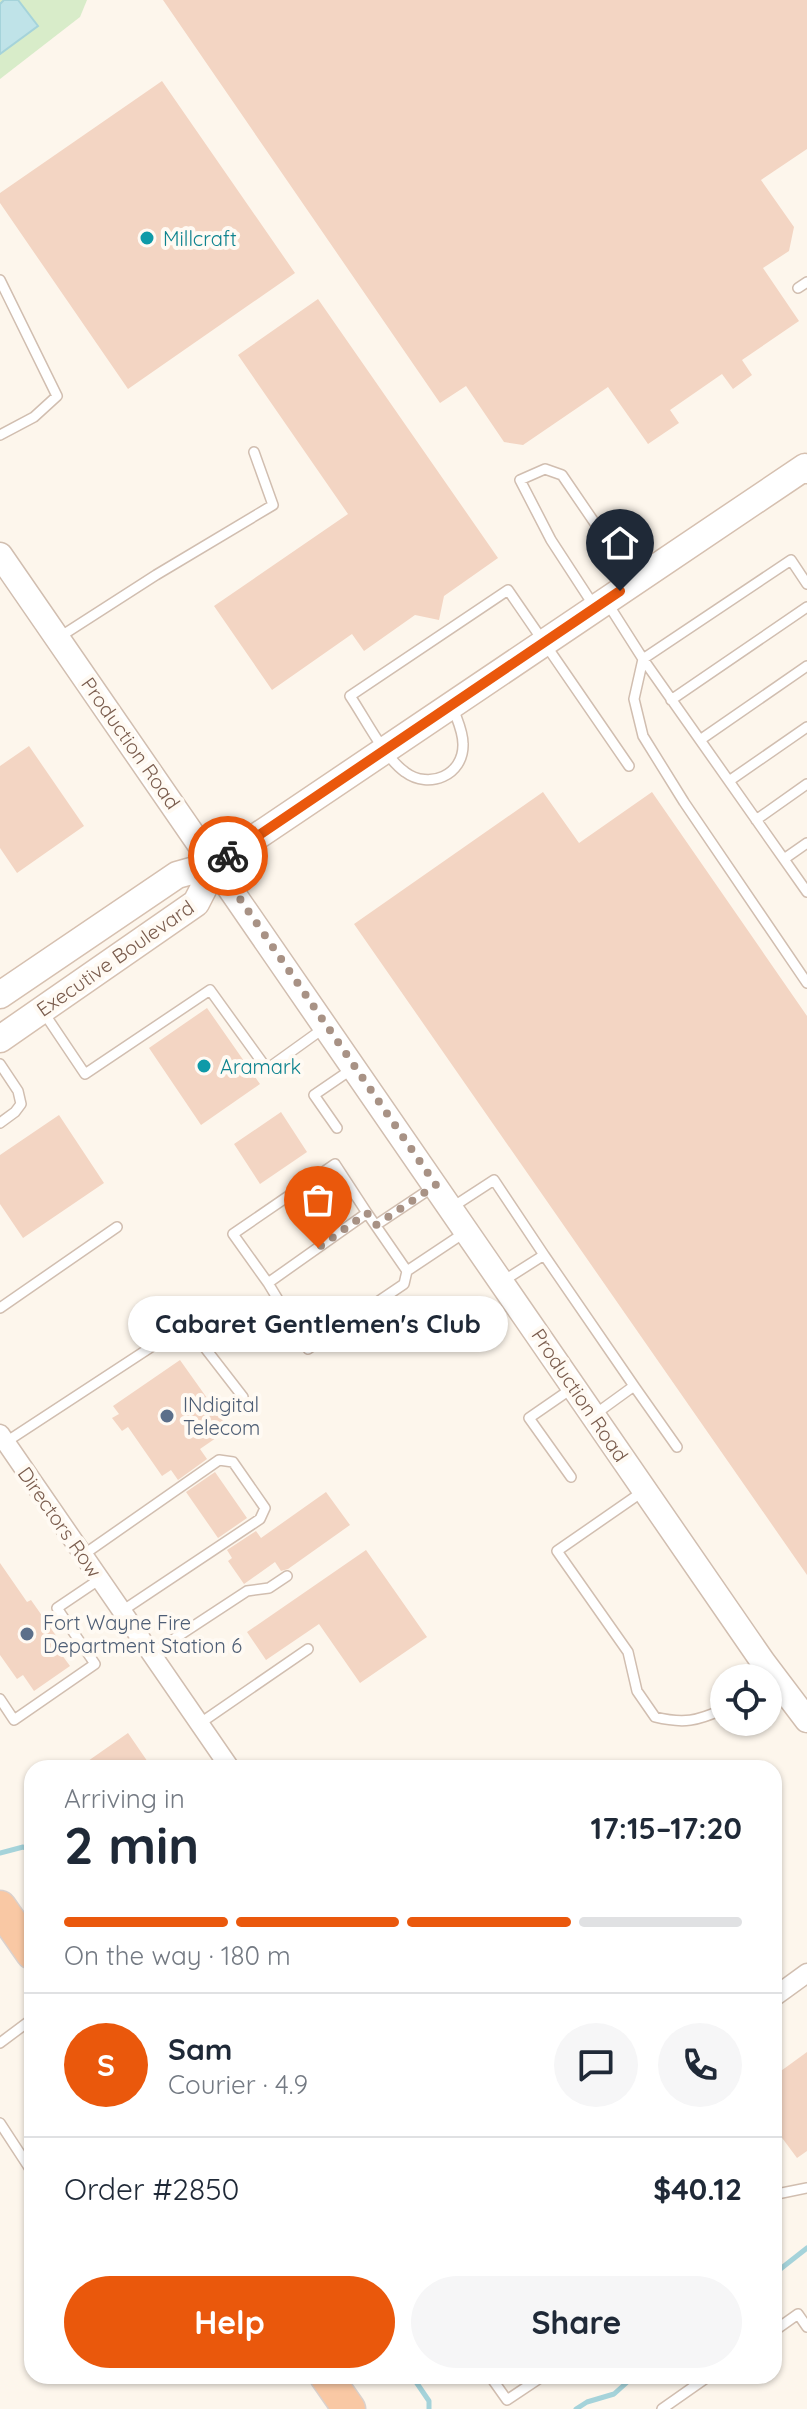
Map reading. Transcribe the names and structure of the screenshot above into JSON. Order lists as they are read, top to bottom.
{
  "streets": {
    "main road": ["Executive Boulevard"],
    "street": ["Production Road", "Directors Row"]
  },
  "crossings": [
    ["Production Road", "Executive Boulevard"]
  ],
  "places": [
    "Millcraft",
    "Aramark",
    "Cabaret Gentlemen's Club",
    "INdigital Telecom",
    "Fort Wayne Fire Department Station 6"
  ],
  "page": {
    "bubble": "Cabaret Gentlemen's Club",
    "heading": ["2 min", "Arriving in", "17:15–17:20"],
    "panel": [
      "Sam",
      "Courier · 4.9",
      "Order #2850",
      "$40.12"
    ],
    "bar": "On the way · 180 m",
    "round": "S",
    "buttons": ["Help", "Share"]
  }
}
